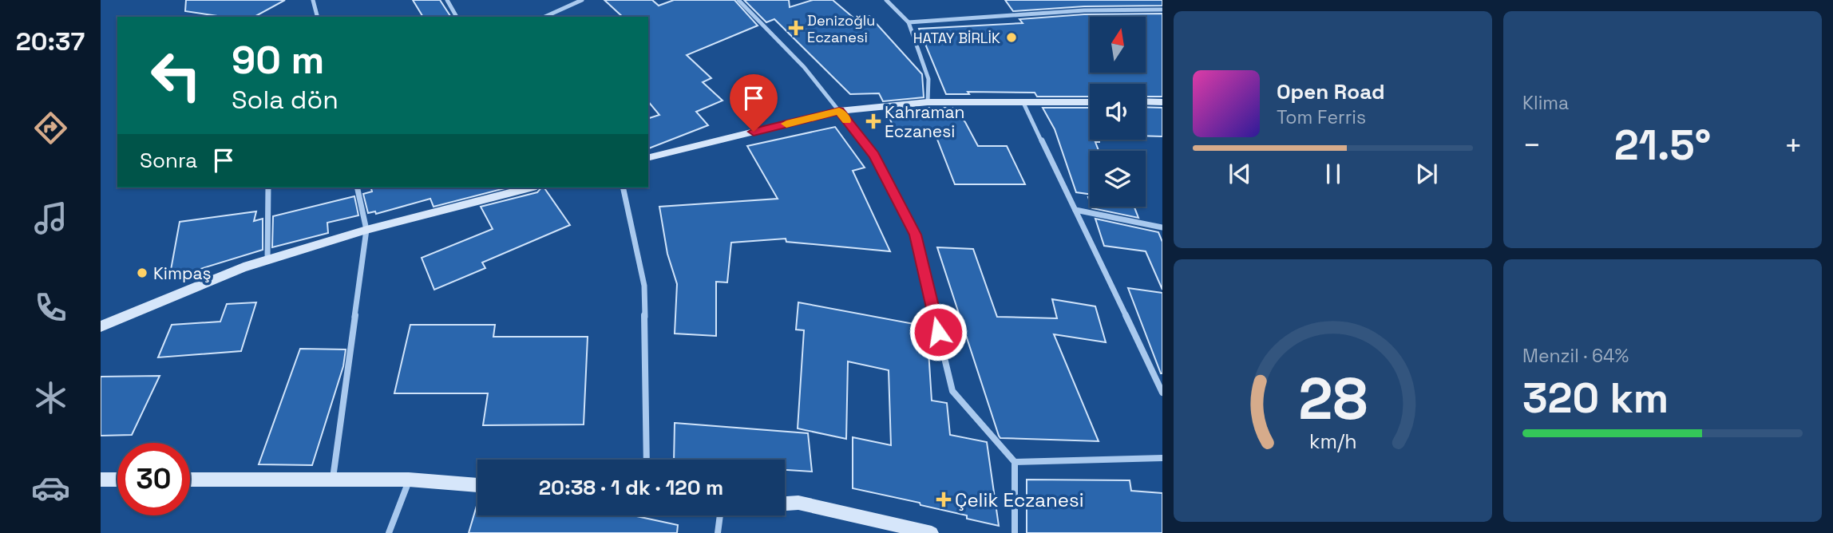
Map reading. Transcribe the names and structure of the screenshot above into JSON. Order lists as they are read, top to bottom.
{
  "places": {
    "health": ["Denizoğlu Eczanesi", "Kahraman Eczanesi", "Çelik Eczanesi"],
    "other": ["HATAY BİRLİK", "Kimpaş"]
  },
  "north": "top",
  "page": {
    "tabs": "20:37",
    "tile": [
      "Klima",
      ["Menzil · 64%", "320 km"]
    ],
    "turn": ["90 m", "Sola dön"],
    "song": ["Open Road", "Tom Ferris"],
    "heat": ["−", "21.5°", "+"],
    "then": "Sonra",
    "limit": "30",
    "trip": "20:38 · 1 dk · 120 m",
    "gauge": ["28", "km/h"]
  }
}
